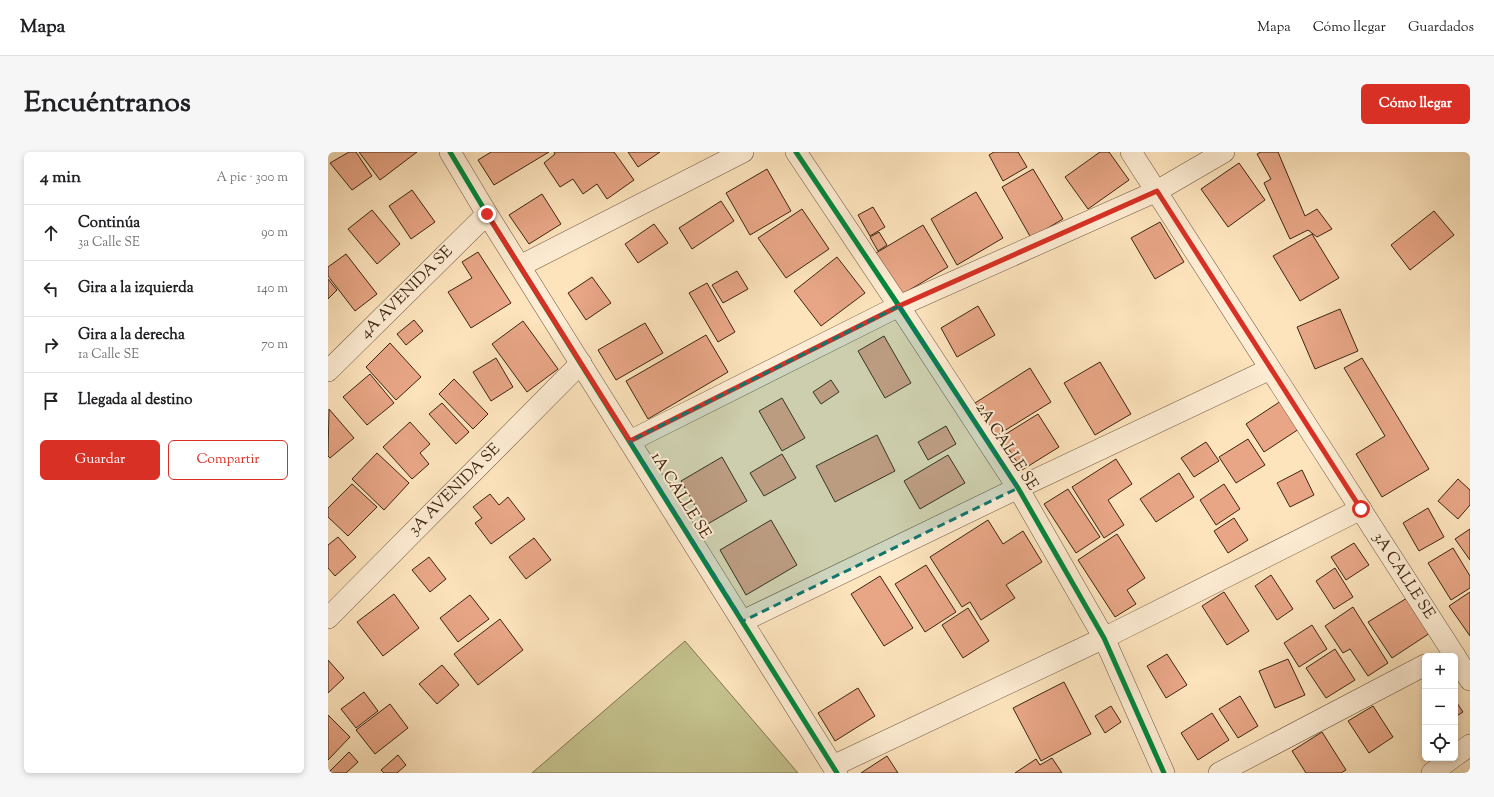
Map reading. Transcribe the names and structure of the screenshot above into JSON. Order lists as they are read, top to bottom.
{
  "streets": {
    "street": [
      "4A AVENIDA SE",
      "2A CALLE SE",
      "3A AVENIDA SE",
      "1A CALLE SE",
      "3A CALLE SE"
    ]
  },
  "crossings": [
    ["4A AVENIDA SE", "1A CALLE SE"],
    ["3A AVENIDA SE", "1A CALLE SE"]
  ],
  "page": {
    "header": "Mapa",
    "nav": ["Mapa", "Cómo llegar", "Guardados"],
    "title": "Encuéntranos",
    "buttons": [
      "Cómo llegar",
      ["Guardar", "Compartir"]
    ],
    "heading": ["4 min", "A pie · 300 m"],
    "list": [
      ["Continúa", "3a Calle SE", "90 m"],
      ["Gira a la izquierda", "140 m"],
      ["Gira a la derecha", "1a Calle SE", "70 m"],
      "Llegada al destino"
    ],
    "map_buttons": ["+", "−"]
  }
}
